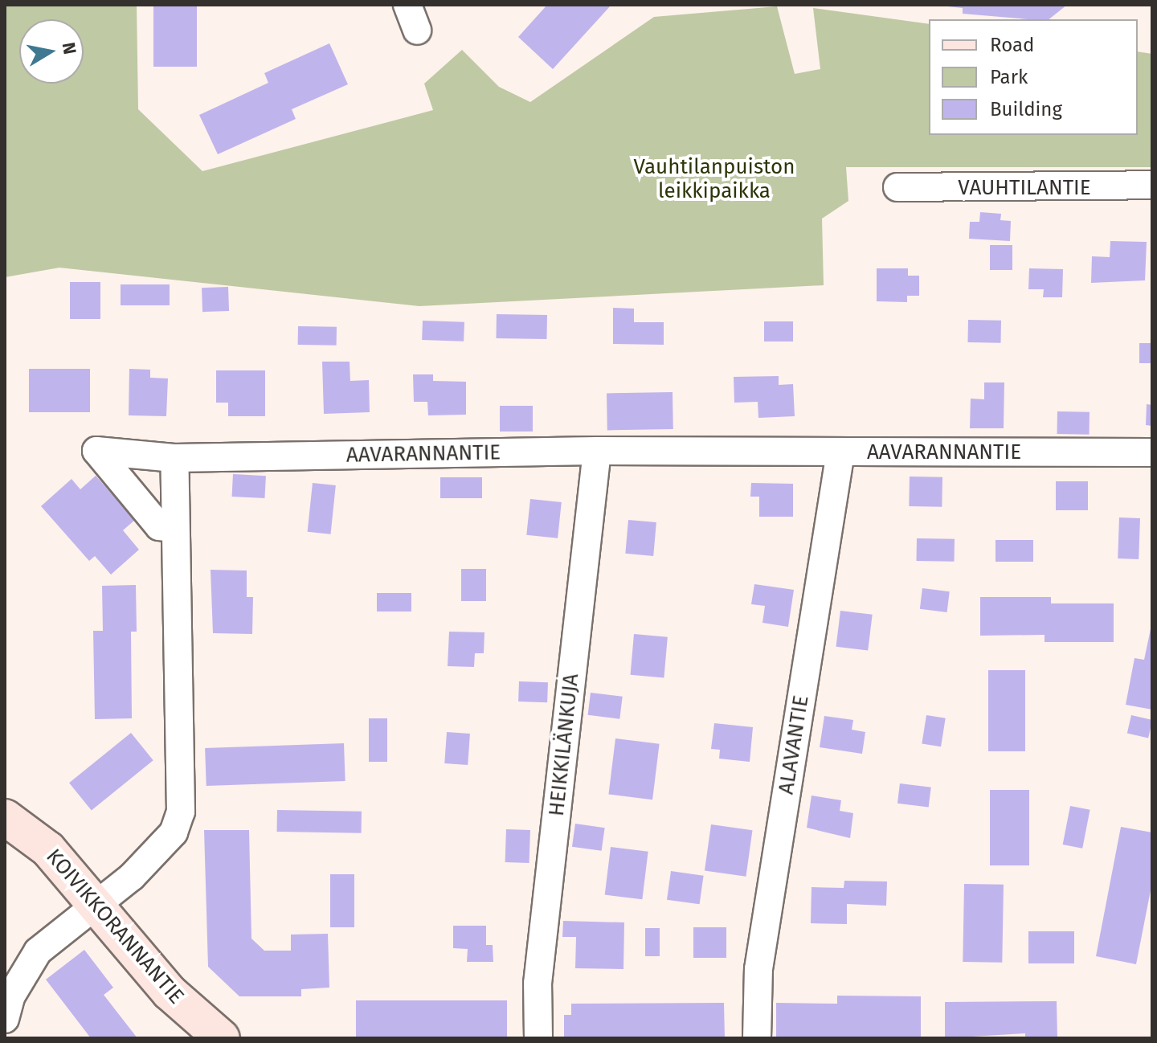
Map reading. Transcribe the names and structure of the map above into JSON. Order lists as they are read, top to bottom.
{
  "streets": {
    "street": [
      "VAUHTILANTIE",
      "AAVARANNANTIE",
      "HEIKKILÄNKUJA",
      "ALAVANTIE",
      "KOIVIKKORANNANTIE"
    ]
  },
  "crossings": [
    ["AAVARANNANTIE", "HEIKKILÄNKUJA"],
    ["AAVARANNANTIE", "ALAVANTIE"]
  ],
  "parks": ["Vauhtilanpuiston leikkipaikka"],
  "legend": ["Road", "Park", "Building"],
  "north": "right"
}
